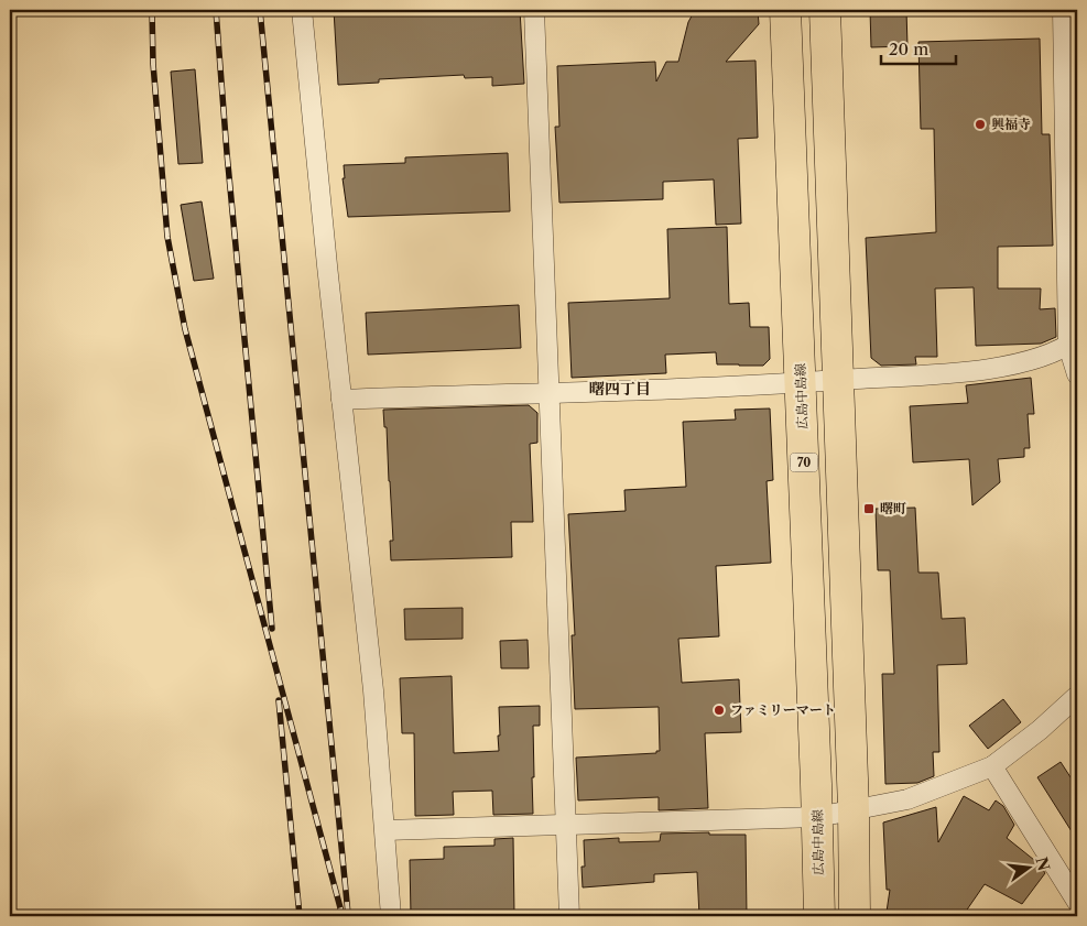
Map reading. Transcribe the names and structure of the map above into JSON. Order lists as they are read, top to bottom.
{
  "streets": {
    "main road": ["広島中島線", "70"]
  },
  "districts": ["曙四丁目"],
  "places": {
    "other": ["興福寺", "ファミリーマート"],
    "transit": ["曙町"]
  },
  "scale_bar": "20 m",
  "north": "right"
}
